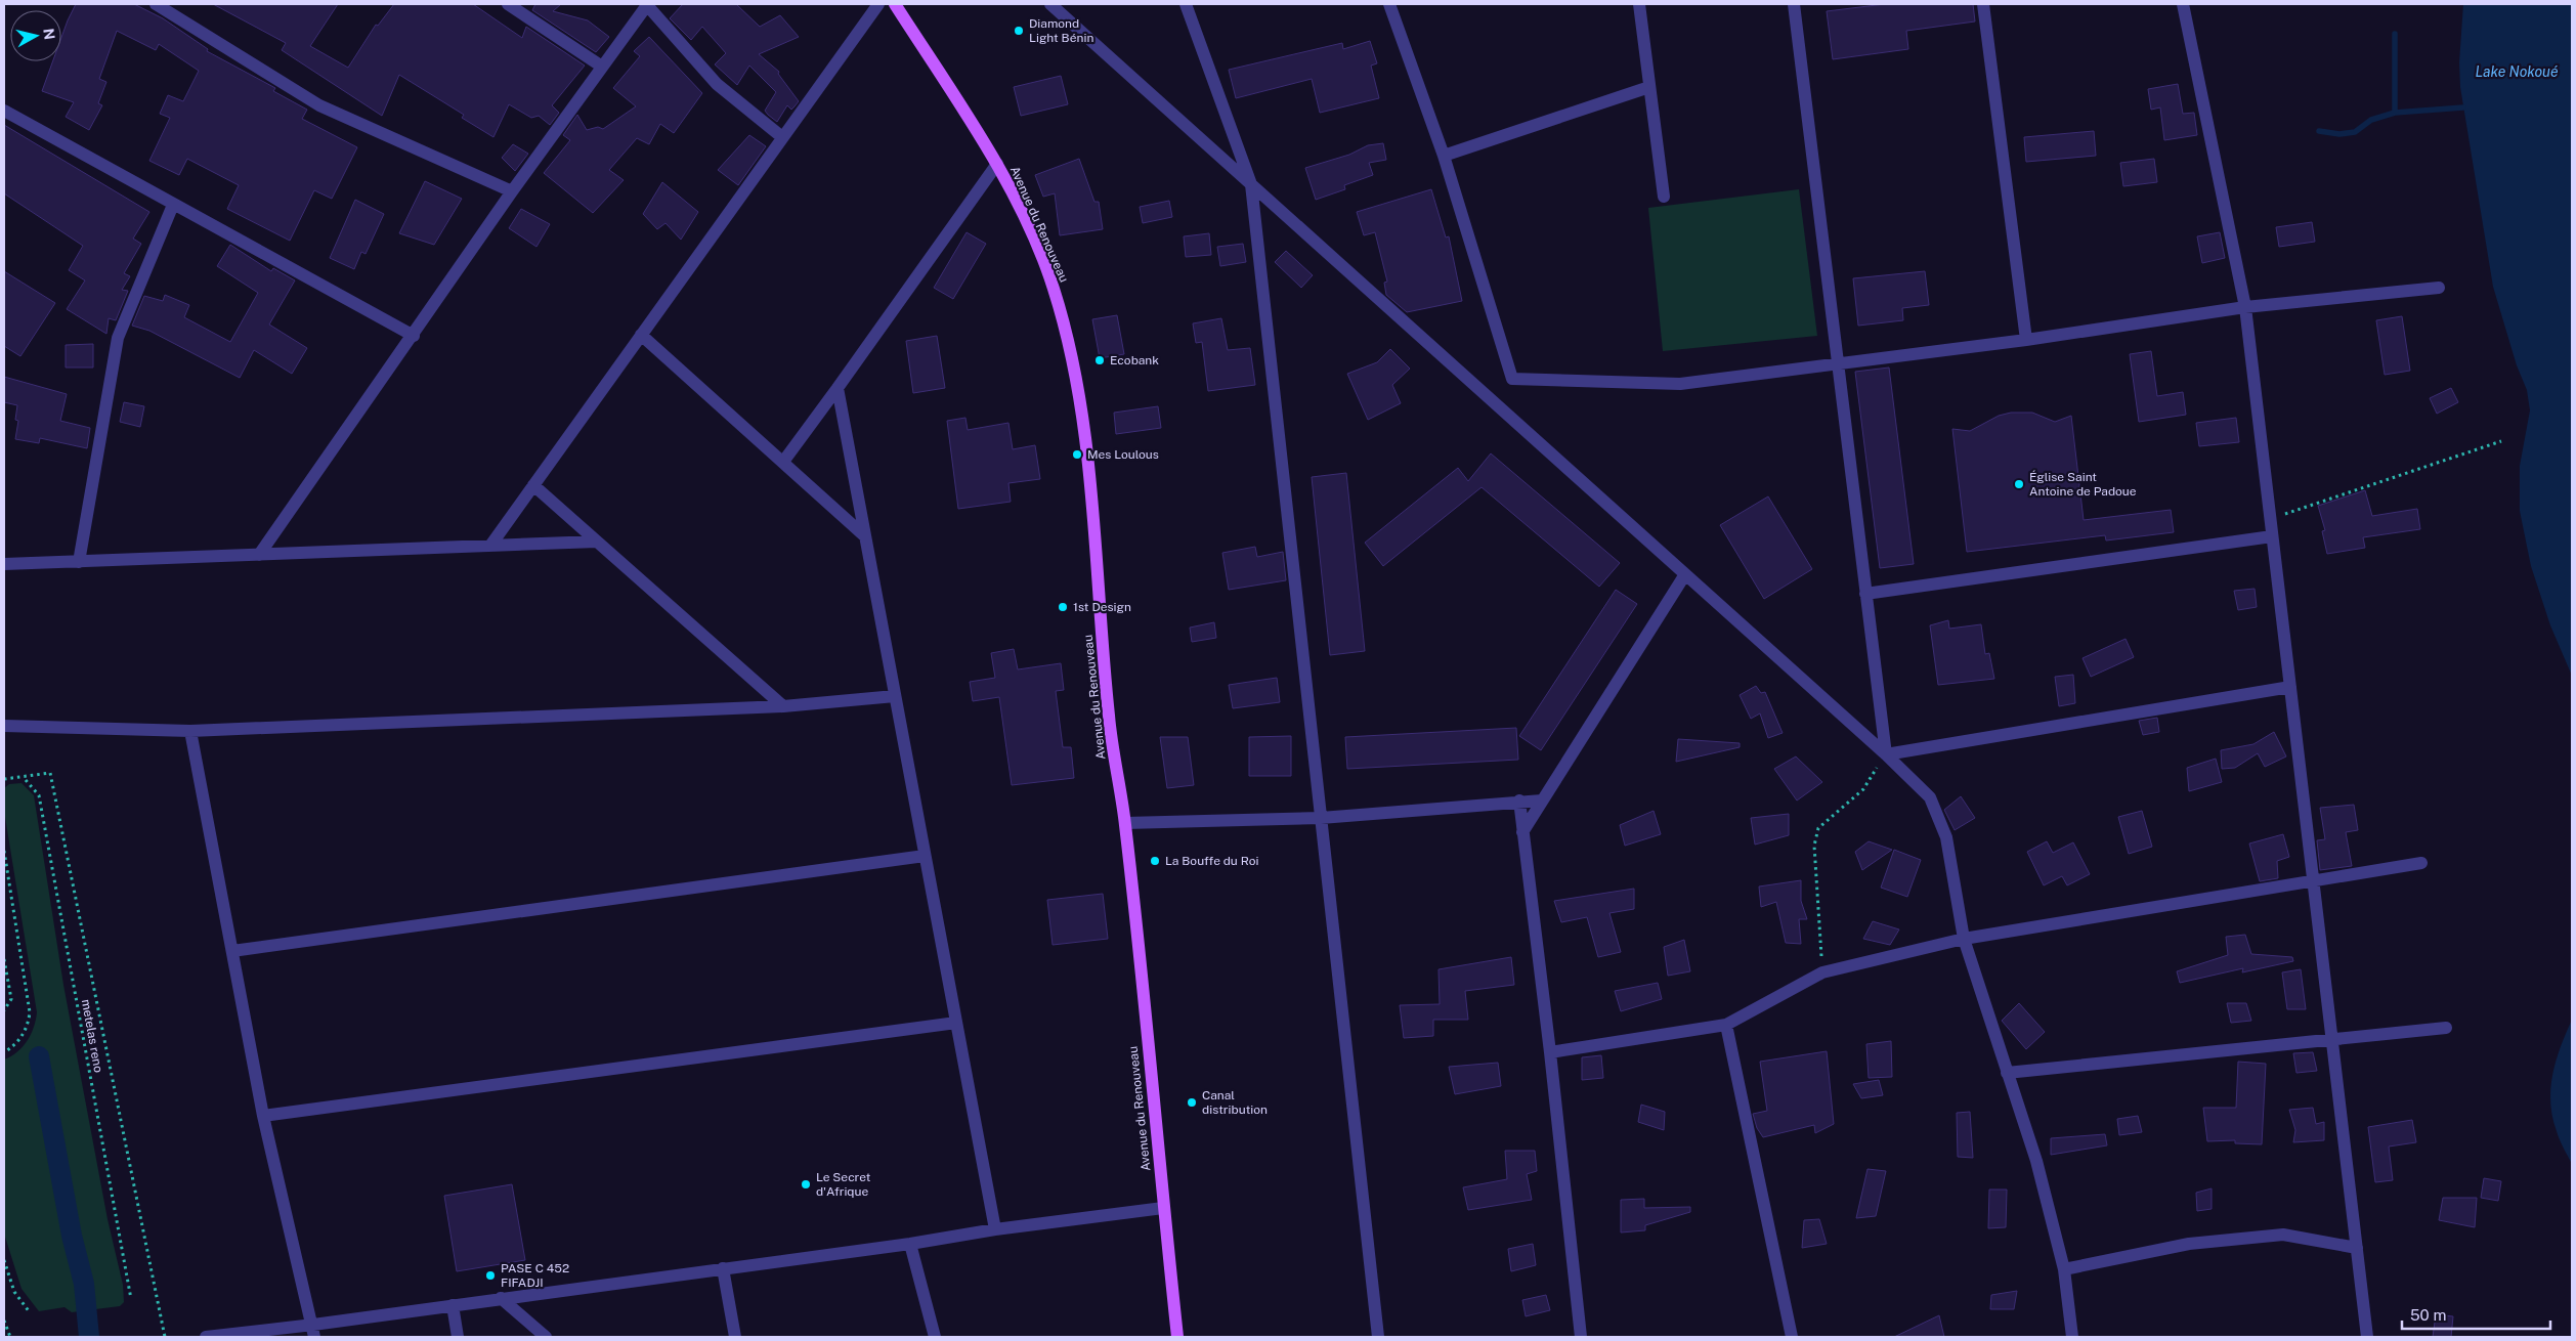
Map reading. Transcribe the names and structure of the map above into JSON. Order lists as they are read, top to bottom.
{
  "streets": {
    "main road": ["Avenue du Renouveau"],
    "path": ["metelas reno"]
  },
  "water": ["Lake Nokoué"],
  "places": [
    "Diamond Light Bénin",
    "Ecobank",
    "Mes Loulous",
    "Église Saint Antoine de Padoue",
    "1st Design",
    "La Bouffe du Roi",
    "Canal distribution",
    "Le Secret d'Afrique",
    "PASE C 452 FIFADJI"
  ],
  "scale_bar": "50 m",
  "north": "right"
}
